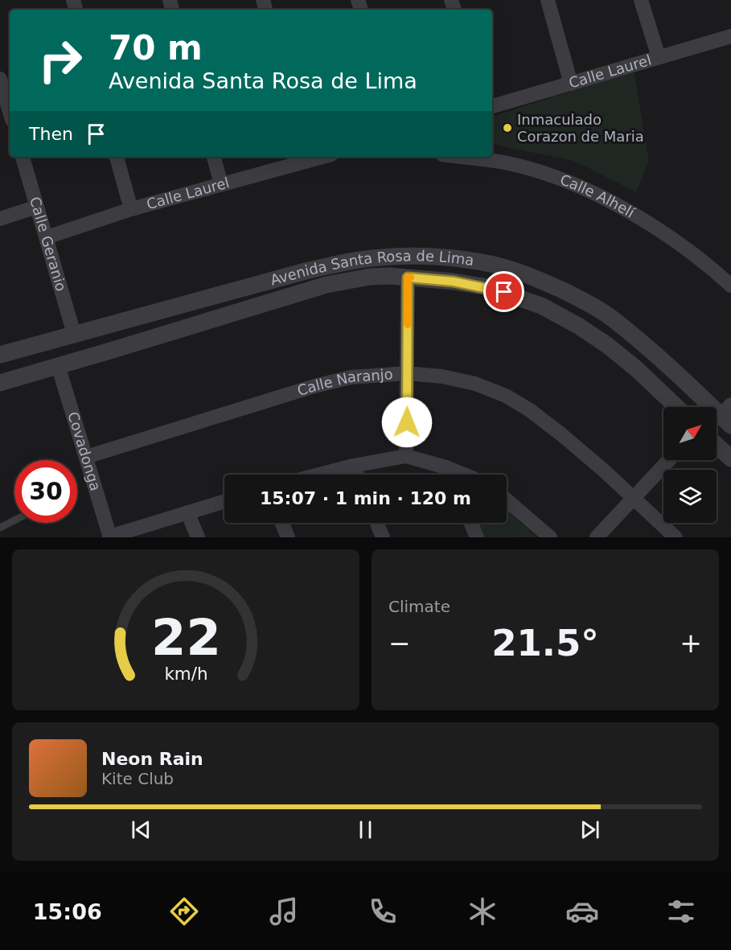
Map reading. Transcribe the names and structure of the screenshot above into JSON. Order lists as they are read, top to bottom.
{
  "streets": {
    "street": [
      "Calle Laurel",
      "Calle Alhelí",
      "Calle Geranio",
      "Avenida Santa Rosa de Lima",
      "Calle Naranjo",
      "Covadonga"
    ]
  },
  "crossings": [
    ["Calle Laurel", "Calle Geranio"],
    ["Calle Geranio", "Avenida Santa Rosa de Lima"],
    ["Avenida Santa Rosa de Lima", "Covadonga"],
    ["Calle Naranjo", "Covadonga"]
  ],
  "places": ["Inmaculado Corazon de Maria"],
  "north": "top right",
  "page": {
    "turn": ["70 m", "Avenida Santa Rosa de Lima"],
    "then": "Then",
    "limit": "30",
    "trip": "15:07 · 1 min · 120 m",
    "tile": "Climate",
    "heat": ["−", "21.5°", "+"],
    "song": ["Neon Rain", "Kite Club"],
    "tabs": "15:06",
    "gauge": ["22", "km/h"]
  }
}
